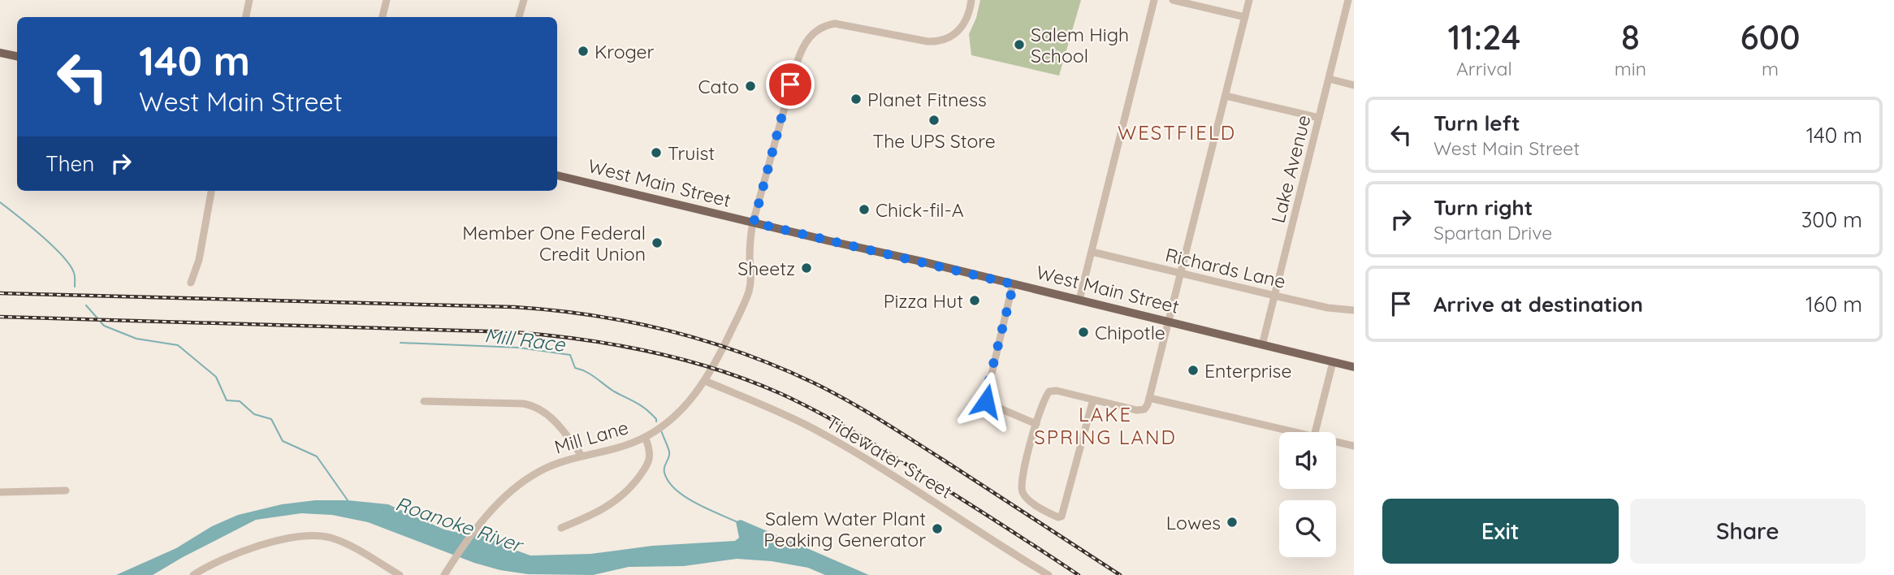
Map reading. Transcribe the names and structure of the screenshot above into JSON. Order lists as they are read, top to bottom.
{
  "streets": {
    "main road": ["West Main Street"],
    "street": [
      "Lake Avenue",
      "Richards Lane",
      "Mill Lane",
      "Tidewater Street"
    ]
  },
  "crossings": [
    ["Lake Avenue", "West Main Street"],
    ["Lake Avenue", "Richards Lane"],
    ["West Main Street", "Mill Lane"],
    ["Mill Lane", "Tidewater Street"]
  ],
  "districts": ["WESTFIELD", "LAKE SPRING LAND"],
  "water": ["Mill Race", "Roanoke River"],
  "places": [
    "Salem High School",
    "Kroger",
    "Cato",
    "Planet Fitness",
    "The UPS Store",
    "Truist",
    "Chick-fil-A",
    "Member One Federal Credit Union",
    "Sheetz",
    "Pizza Hut",
    "Chipotle",
    "Enterprise",
    "Lowes",
    "Salem Water Plant Peaking Generator"
  ],
  "page": {
    "eta": [
      "11:24",
      "Arrival",
      "8",
      "min",
      "600",
      "m"
    ],
    "turn": ["140 m", "West Main Street"],
    "list": [
      {
        "name": "Turn left",
        "note": "West Main Street",
        "value": "140 m"
      },
      {
        "name": "Turn right",
        "note": "Spartan Drive",
        "value": "300 m"
      },
      {
        "name": "Arrive at destination",
        "value": "160 m"
      }
    ],
    "then": "Then",
    "buttons": ["Exit", "Share"]
  }
}
